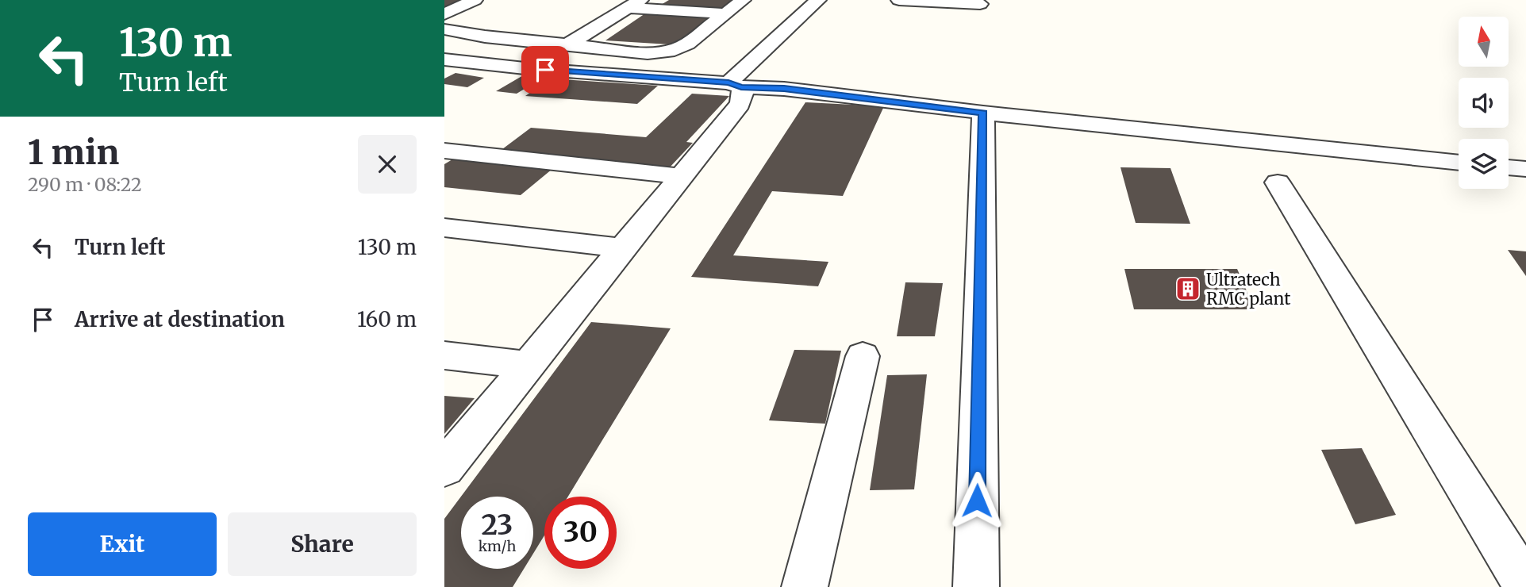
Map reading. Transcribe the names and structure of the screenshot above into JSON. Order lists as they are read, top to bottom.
{
  "places": {
    "building": ["Ultratech RMC plant"]
  },
  "north": "top",
  "page": {
    "turn": ["130 m", "Turn left"],
    "heading": ["1 min", "290 m · 08:22"],
    "list": [
      {
        "name": "Turn left",
        "value": "130 m"
      },
      {
        "name": "Arrive at destination",
        "value": "160 m"
      }
    ],
    "speed": "23 km/h",
    "limit": "30",
    "buttons": ["Exit", "Share"]
  }
}
